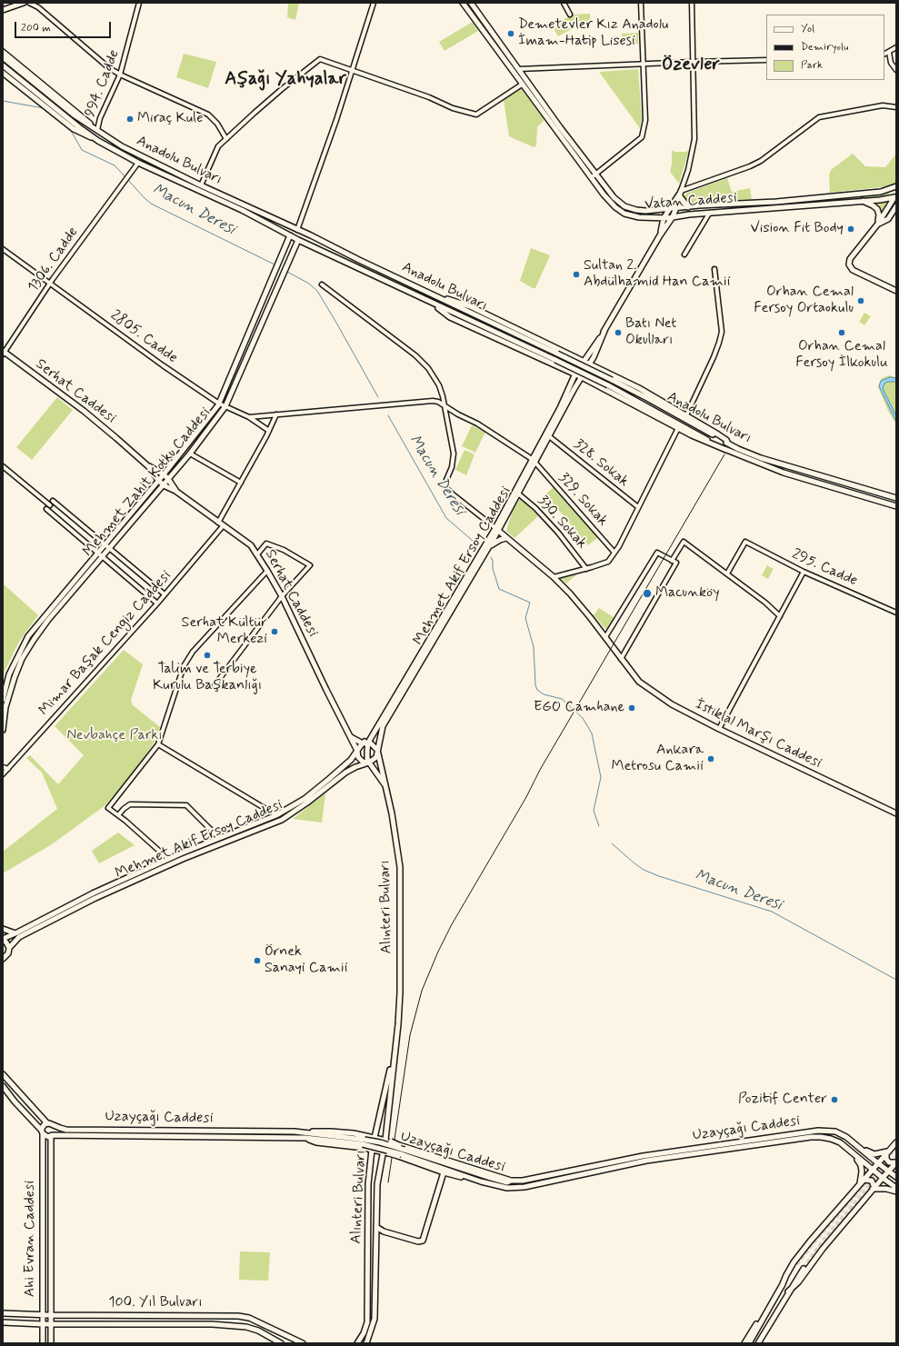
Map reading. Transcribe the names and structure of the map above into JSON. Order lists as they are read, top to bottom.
{
  "streets": {
    "main road": [
      "Anadolu Bulvarı",
      "Vatan Caddesi",
      "Serhat Caddesi",
      "Mehmet Zahit Kotku Caddesi",
      "Mehmet Akif Ersoy Caddesi",
      "İstiklal Marşı Caddesi",
      "Alınteri Bulvarı",
      "Uzayçağı Caddesi",
      "Ahi Evran Caddesi",
      "100. Yıl Bulvarı"
    ],
    "street": [
      "994. Cadde",
      "1306. Cadde",
      "2805. Cadde",
      "328. Sokak",
      "329. Sokak",
      "330. Sokak",
      "295. Cadde",
      "Mimar Başak Cengiz Caddesi"
    ]
  },
  "crossings": [
    ["994. Cadde", "Anadolu Bulvarı"],
    ["Anadolu Bulvarı", "1306. Cadde"],
    ["Anadolu Bulvarı", "Mehmet Zahit Kotku Caddesi"],
    ["1306. Cadde", "2805. Cadde"],
    ["1306. Cadde", "Serhat Caddesi"],
    ["2805. Cadde", "Mehmet Zahit Kotku Caddesi"],
    ["Serhat Caddesi", "Mehmet Zahit Kotku Caddesi"],
    ["Serhat Caddesi", "Mehmet Akif Ersoy Caddesi"],
    ["Serhat Caddesi", "Mimar Başak Cengiz Caddesi"],
    ["Serhat Caddesi", "Alınteri Bulvarı"],
    ["328. Sokak", "Mehmet Akif Ersoy Caddesi"],
    ["329. Sokak", "Mehmet Akif Ersoy Caddesi"],
    ["330. Sokak", "Mehmet Akif Ersoy Caddesi"],
    ["Mehmet Akif Ersoy Caddesi", "İstiklal Marşı Caddesi"],
    ["Mehmet Akif Ersoy Caddesi", "Alınteri Bulvarı"],
    ["Alınteri Bulvarı", "Uzayçağı Caddesi"],
    ["Uzayçağı Caddesi", "Ahi Evran Caddesi"],
    ["Ahi Evran Caddesi", "100. Yıl Bulvarı"]
  ],
  "districts": ["Özevler", "Aşağı Yahyalar"],
  "water": ["Macun Deresi"],
  "parks": ["Nevbahçe Parkı"],
  "places": [
    "Demetevler Kız Anadolu İmam-Hatip Lisesi",
    "Miraç Kule",
    "Vision Fit Body",
    "Sultan 2. Abdülhamid Han Camii",
    "Orhan Cemal Fersoy Ortaokulu",
    "Batı Net Okulları",
    "Orhan Cemal Fersoy İlkokulu",
    "Macunköy",
    "Serhat Kültür Merkezi",
    "Talim ve Terbiye Kurulu Başkanlığı",
    "EGO Camhane",
    "Ankara Metrosu Camii",
    "Örnek Sanayi Camii",
    "Pozitif Center"
  ],
  "legend": ["Yol", "Demiryolu", "Park"],
  "scale_bar": "200 m"
}
